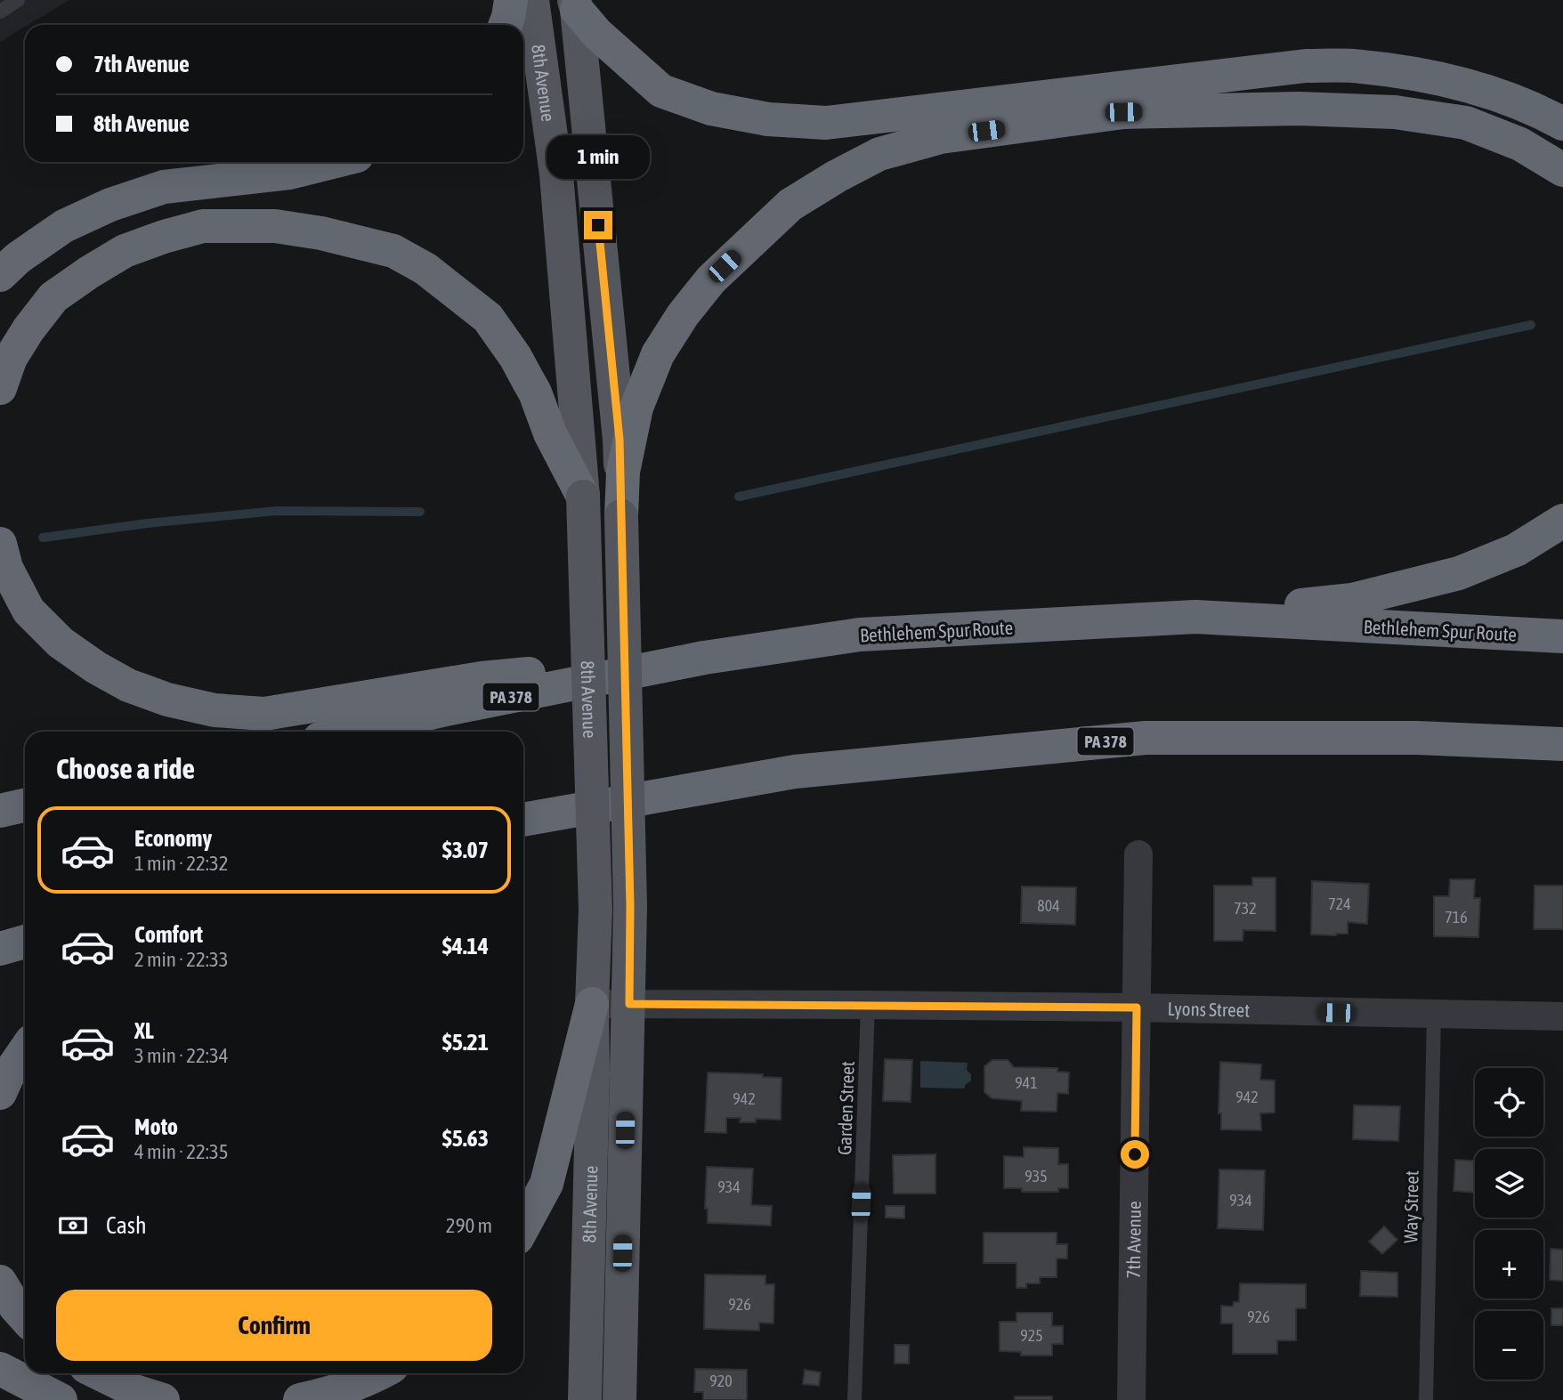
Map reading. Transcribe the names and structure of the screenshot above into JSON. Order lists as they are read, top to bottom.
{
  "streets": {
    "highway": ["Bethlehem Spur Route", "PA 378"],
    "main road": ["8th Avenue"],
    "street": ["Lyons Street", "7th Avenue"],
    "lane": ["Garden Street", "Way Street"]
  },
  "crossings": [
    ["8th Avenue", "Lyons Street"],
    ["Lyons Street", "Garden Street"],
    ["Lyons Street", "Way Street"],
    ["Lyons Street", "7th Avenue"]
  ],
  "house_numbers": [
    "724",
    "804",
    "732",
    "716",
    "941",
    "942",
    "942",
    "935",
    "934",
    "934",
    "926",
    "926",
    "925",
    "920"
  ],
  "page": {
    "banner": ["7th Avenue", "8th Avenue"],
    "bubble": "1 min",
    "heading": "Choose a ride",
    "list": [
      {
        "name": "Economy",
        "note": "1 min · 22:32",
        "value": "$3.07"
      },
      {
        "name": "Comfort",
        "note": "2 min · 22:33",
        "value": "$4.14"
      },
      {
        "name": "XL",
        "note": "3 min · 22:34",
        "value": "$5.21"
      },
      {
        "name": "Moto",
        "note": "4 min · 22:35",
        "value": "$5.63"
      }
    ],
    "map_buttons": ["+", "−"],
    "pay": ["Cash", "290 m"],
    "buttons": "Confirm"
  }
}
